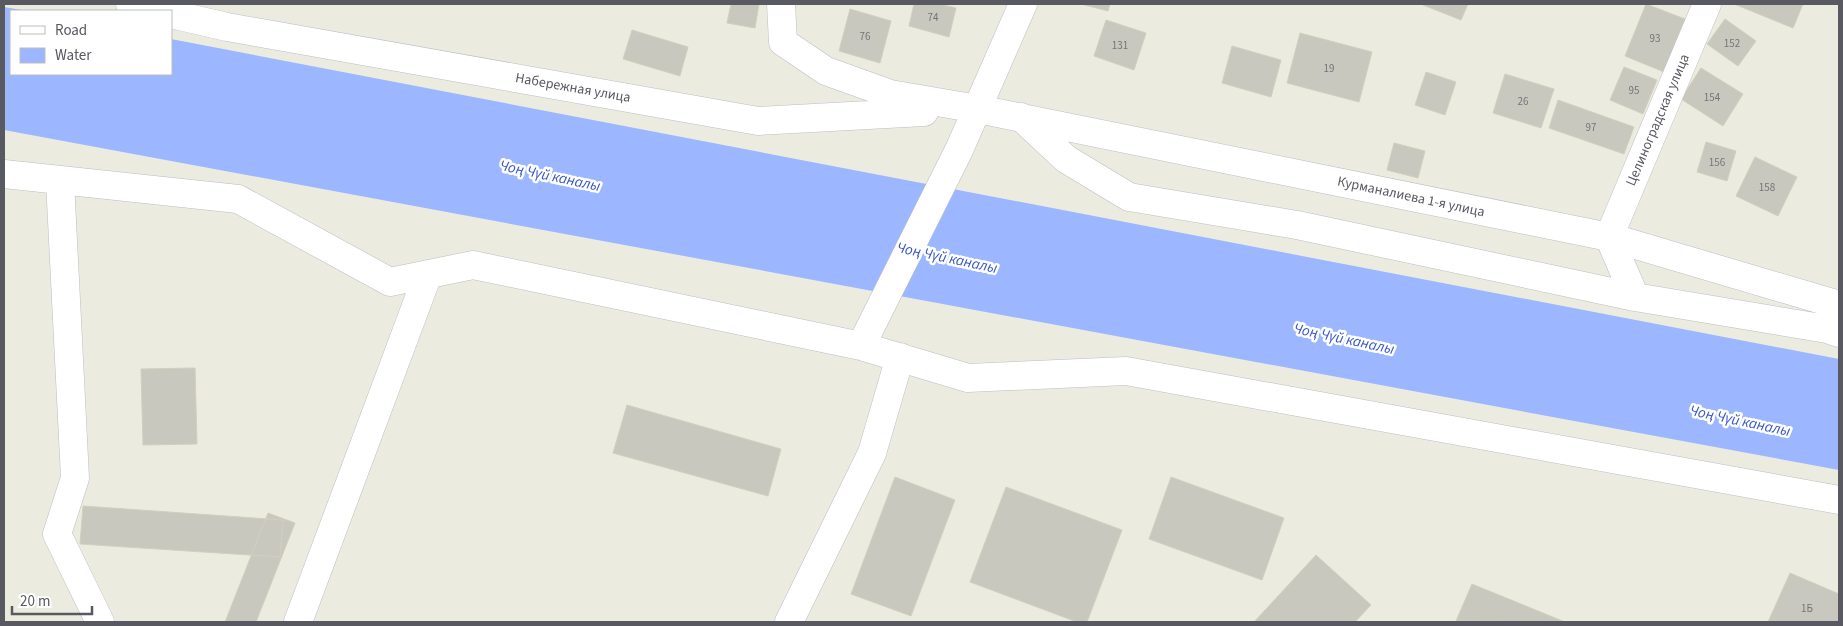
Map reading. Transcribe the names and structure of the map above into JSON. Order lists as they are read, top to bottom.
{
  "streets": {
    "street": ["Набережная улица", "Целиноградская улица", "Курманалиева 1-я улица"]
  },
  "crossings": [
    ["Набережная улица", "Курманалиева 1-я улица"],
    ["Целиноградская улица", "Курманалиева 1-я улица"]
  ],
  "water": ["Чоң Чүй каналы"],
  "house_numbers": [
    "74",
    "76",
    "93",
    "152",
    "131",
    "19",
    "95",
    "154",
    "26",
    "97",
    "156",
    "158",
    "1Б"
  ],
  "legend": ["Road", "Water"],
  "scale_bar": "20 m"
}
